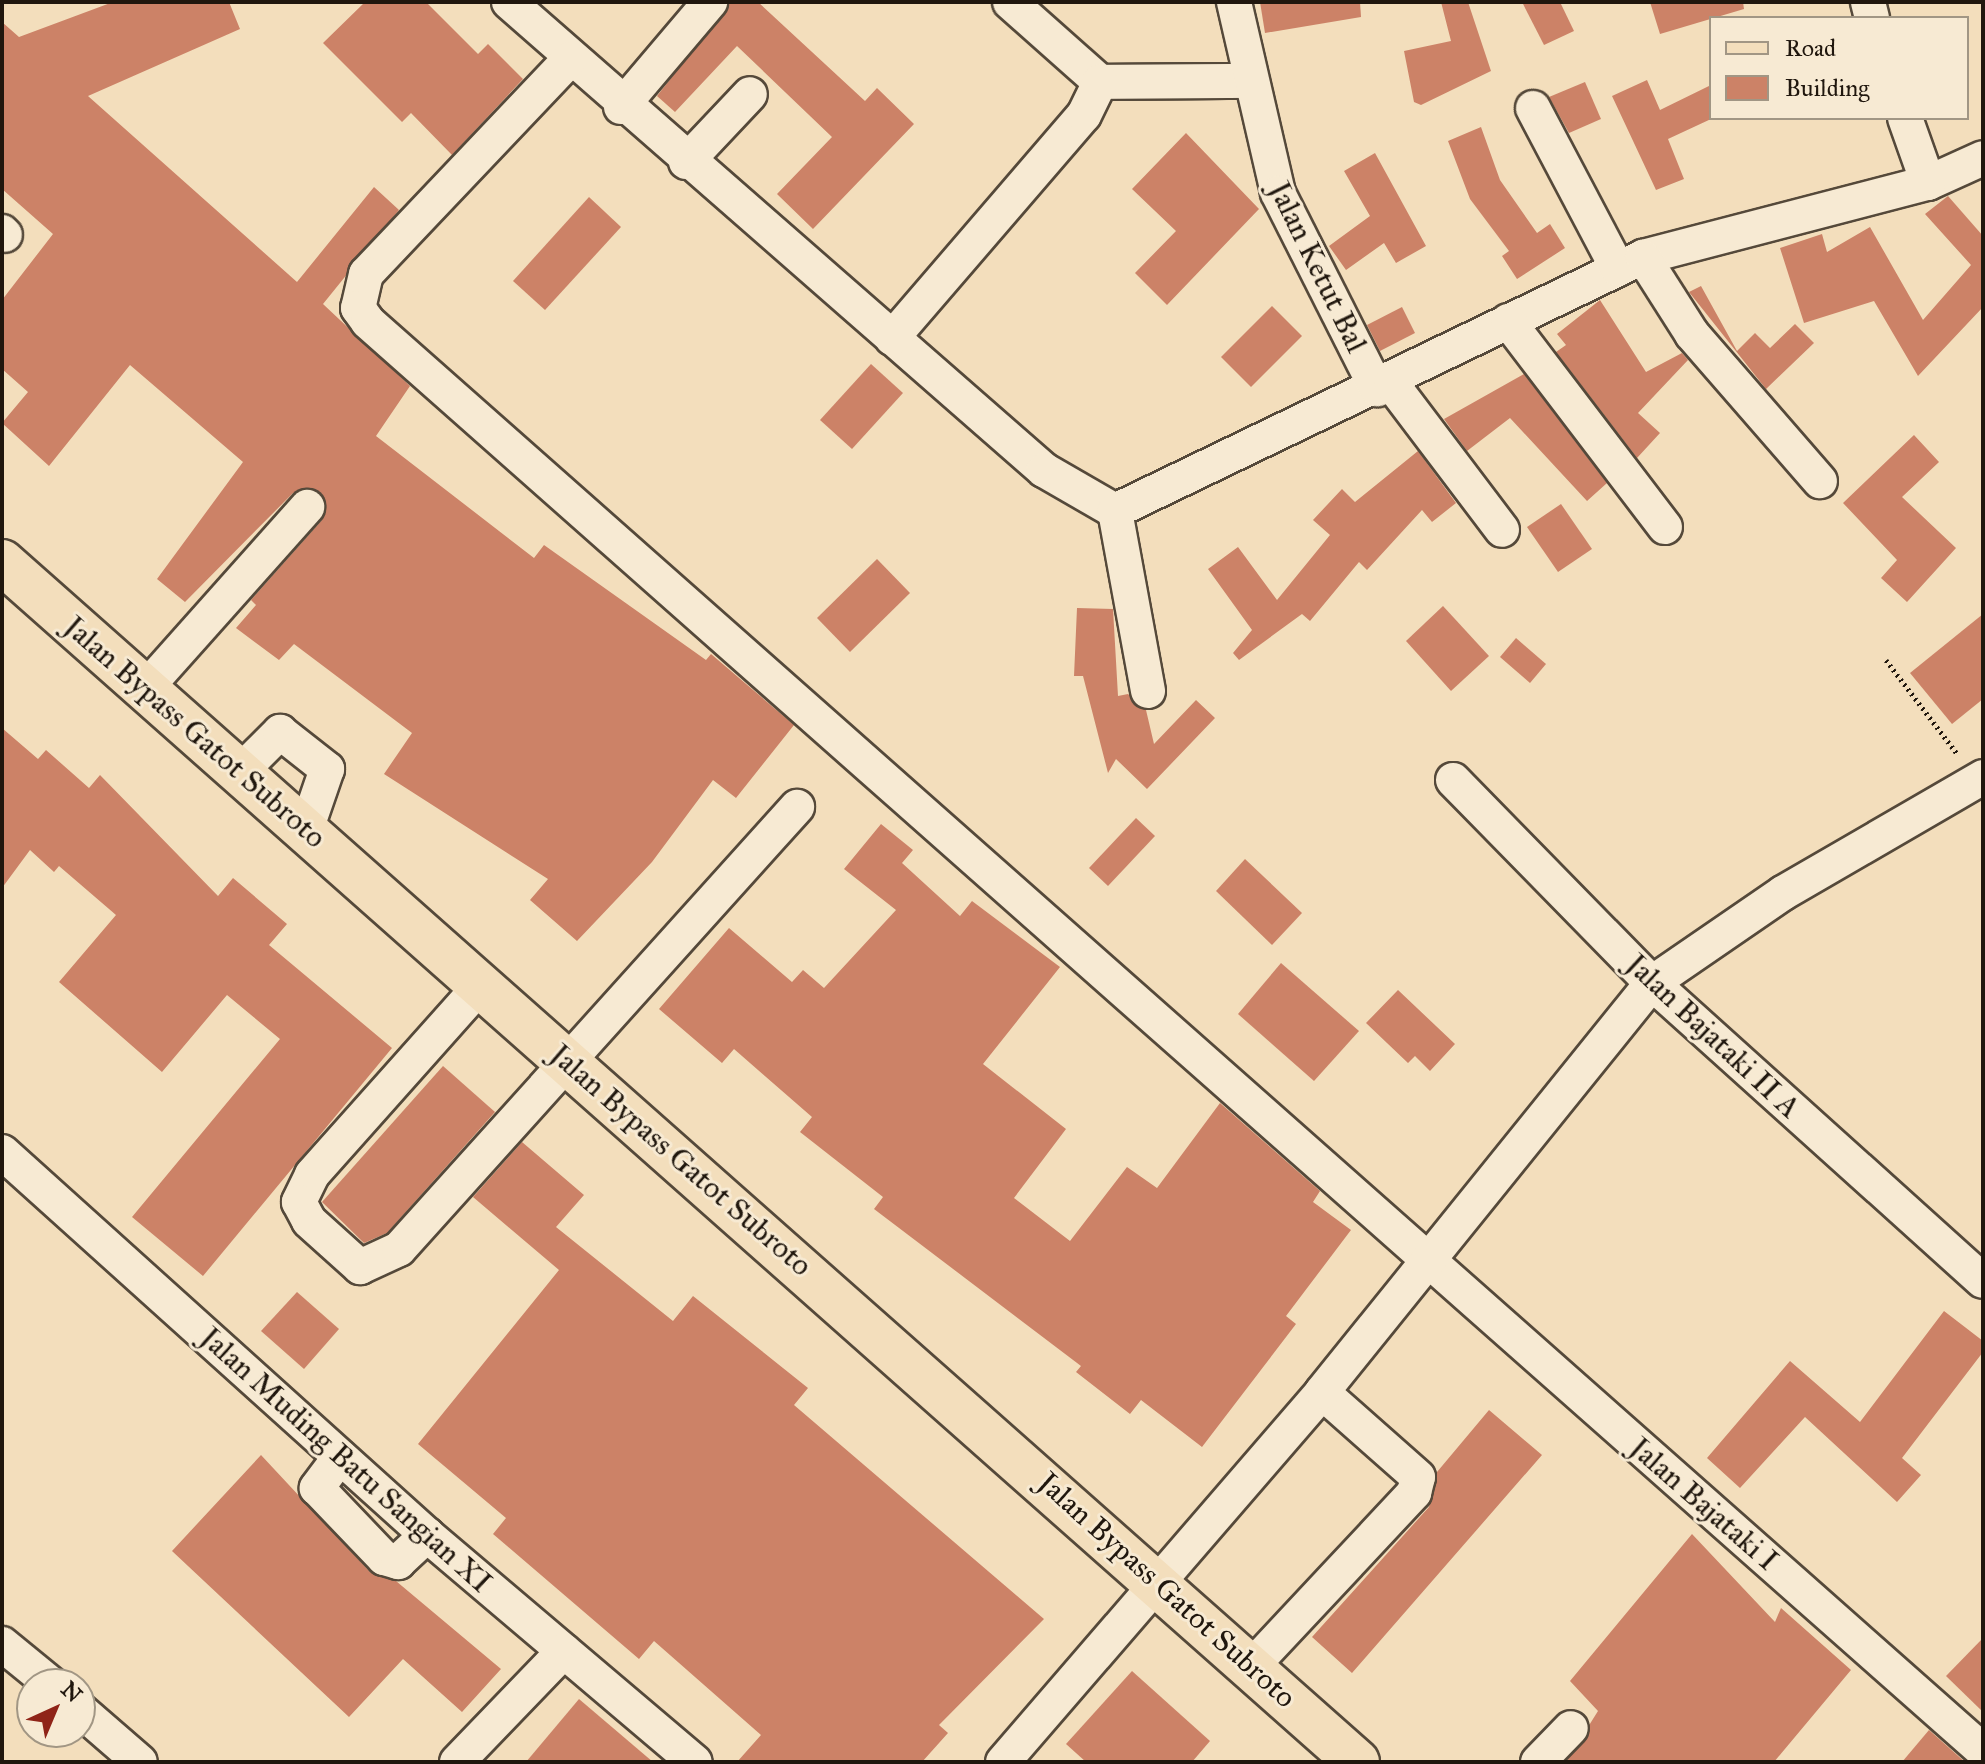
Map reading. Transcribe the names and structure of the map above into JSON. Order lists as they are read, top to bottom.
{
  "streets": {
    "main road": ["Jalan Bypass Gatot Subroto"],
    "street": [
      "Jalan Ketut Bal",
      "Jalan Bajataki II A",
      "Jalan Muding Batu Sangian XI",
      "Jalan Bajataki I"
    ]
  },
  "legend": ["Road", "Building"],
  "north": "top right"
}
